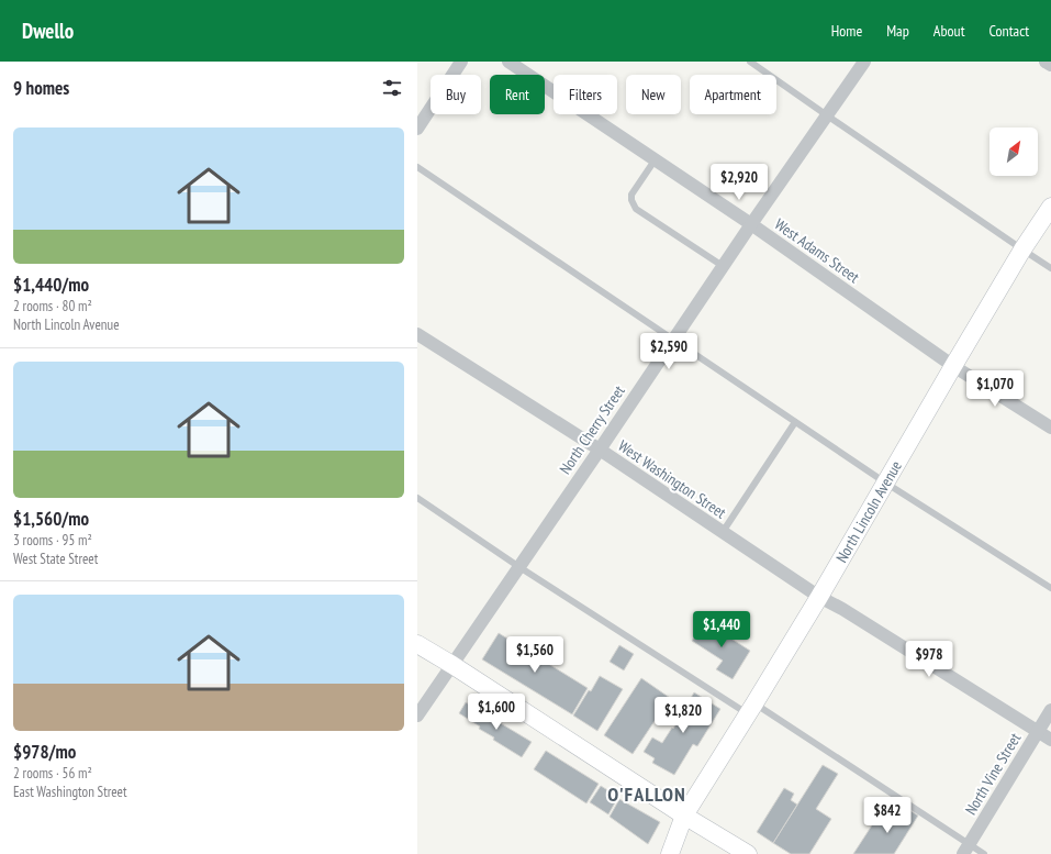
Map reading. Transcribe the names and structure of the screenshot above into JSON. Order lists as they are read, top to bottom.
{
  "streets": {
    "main road": ["North Lincoln Avenue"],
    "street": [
      "West Adams Street",
      "North Cherry Street",
      "West Washington Street",
      "North Vine Street"
    ]
  },
  "crossings": [
    ["West Adams Street", "North Cherry Street"],
    ["West Adams Street", "North Lincoln Avenue"],
    ["North Cherry Street", "West Washington Street"],
    ["West Washington Street", "North Lincoln Avenue"],
    ["West Washington Street", "North Vine Street"]
  ],
  "districts": ["O'FALLON"],
  "north": "top right",
  "page": {
    "header": "Dwello",
    "nav": [
      "Home",
      "Map",
      "About",
      "Contact"
    ],
    "heading": "9 homes",
    "chip": [
      "Buy",
      "Rent",
      "Filters",
      "New",
      "Apartment"
    ],
    "list": [
      {
        "name": "$1,440/mo",
        "note": "2 rooms · 80 m² · North Lincoln Avenue"
      },
      {
        "name": "$1,560/mo",
        "note": "3 rooms · 95 m² · West State Street"
      },
      {
        "name": "$978/mo",
        "note": "2 rooms · 56 m² · East Washington Street"
      }
    ],
    "price": [
      "$2,920",
      "$2,590",
      "$1,070",
      "$1,440",
      "$1,560",
      "$978",
      "$1,600",
      "$1,820",
      "$842"
    ]
  }
}
